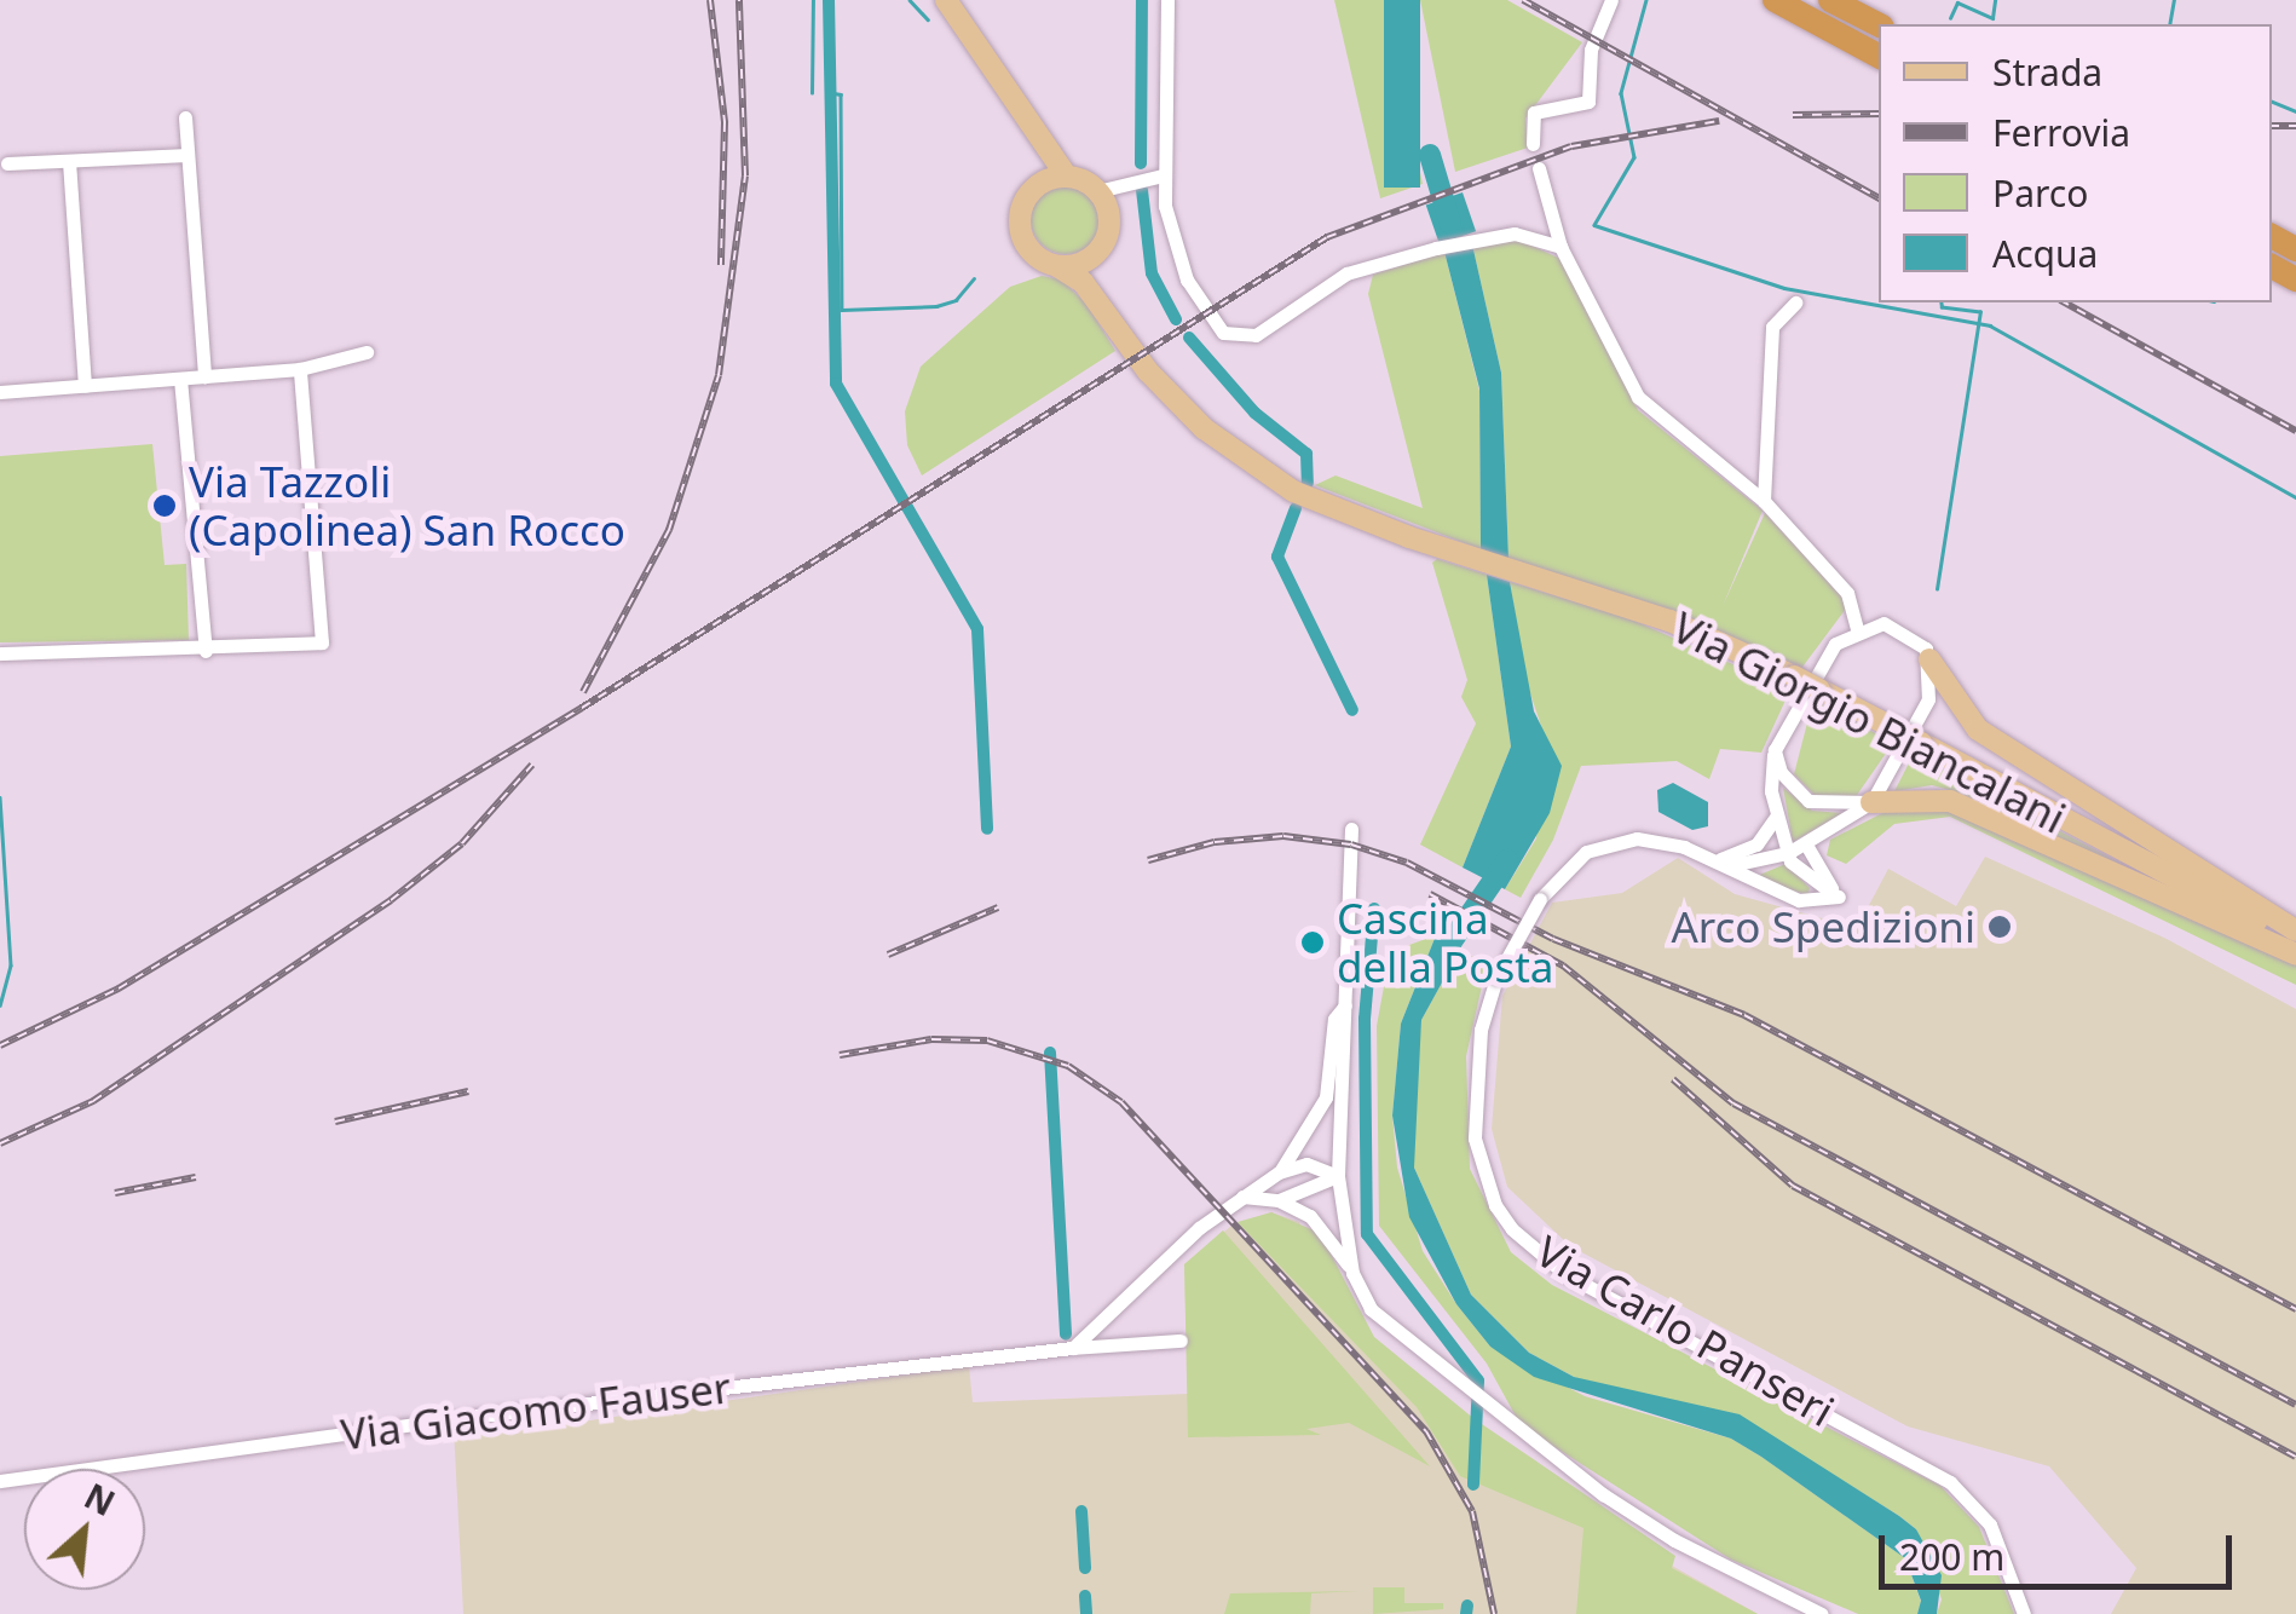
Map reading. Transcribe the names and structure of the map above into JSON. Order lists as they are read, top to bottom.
{
  "streets": {
    "main road": ["Via Giorgio Biancalani"],
    "street": ["Via Carlo Panseri", "Via Giacomo Fauser"]
  },
  "places": ["Via Tazzoli (Capolinea) San Rocco", "Arco Spedizioni", "Cascina della Posta"],
  "legend": [
    "Strada",
    "Ferrovia",
    "Parco",
    "Acqua"
  ],
  "scale_bar": "200 m",
  "north": "top right"
}
